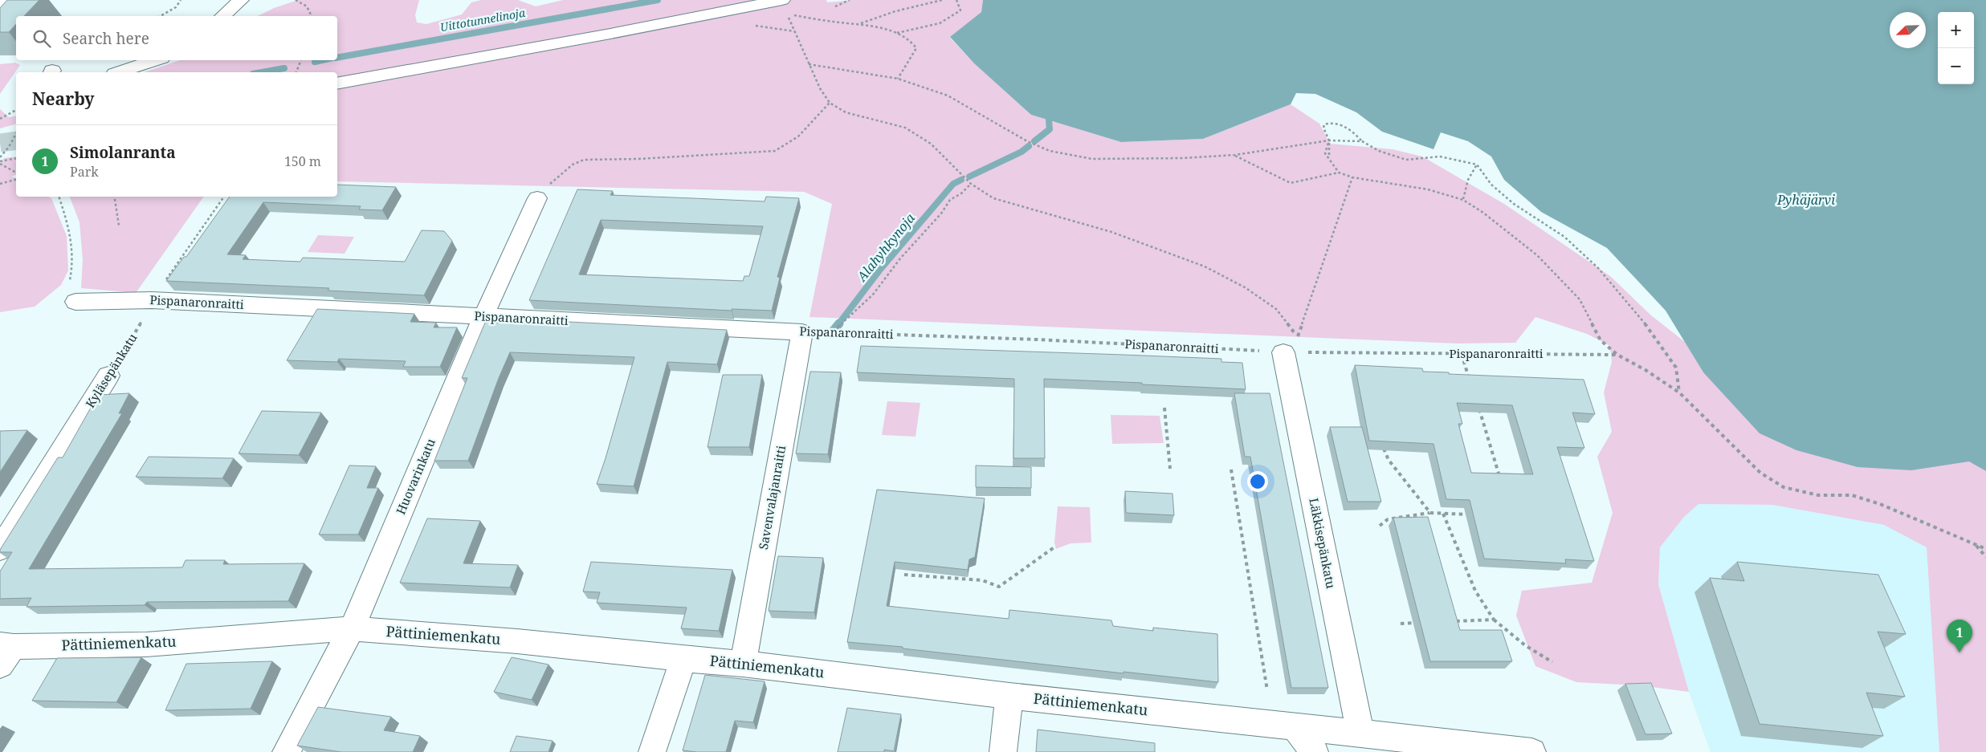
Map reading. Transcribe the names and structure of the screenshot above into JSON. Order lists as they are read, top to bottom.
{
  "streets": {
    "street": [
      "Pispanaronraitti",
      "Kyläsepänkatu",
      "Huovarinkatu",
      "Savenvalajanraitti",
      "Läkkisepänkatu",
      "Pättiniemenkatu"
    ]
  },
  "crossings": [
    ["Pispanaronraitti", "Kyläsepänkatu"],
    ["Pispanaronraitti", "Huovarinkatu"],
    ["Pispanaronraitti", "Savenvalajanraitti"],
    ["Pispanaronraitti", "Läkkisepänkatu"],
    ["Huovarinkatu", "Pättiniemenkatu"],
    ["Savenvalajanraitti", "Pättiniemenkatu"],
    ["Läkkisepänkatu", "Pättiniemenkatu"]
  ],
  "water": ["Uittotunnelinoja", "Pyhäjärvi", "Alahyhkynoja"],
  "north": "bottom left",
  "page": {
    "map_buttons": ["+", "−"],
    "search": "Search here",
    "heading": "Nearby",
    "list": [
      {
        "mark": "1",
        "name": "Simolanranta",
        "note": "Park",
        "value": "150 m"
      }
    ],
    "pins": "1"
  }
}
